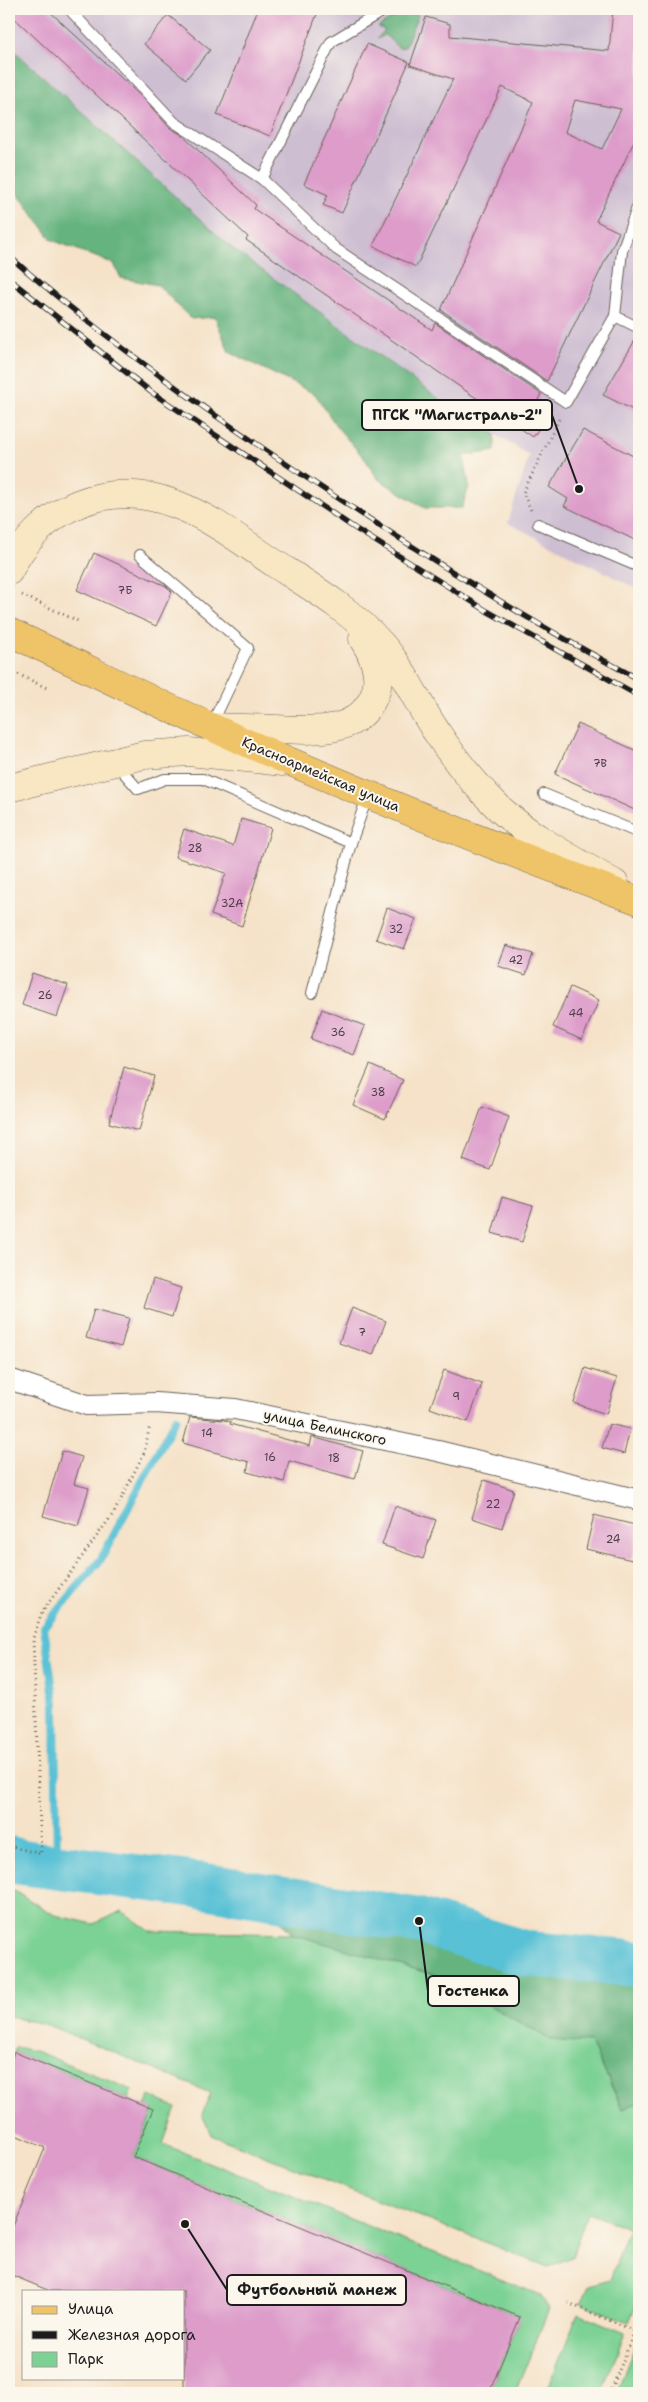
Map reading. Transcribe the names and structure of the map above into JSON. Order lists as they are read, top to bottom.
{
  "streets": {
    "main road": ["Красноармейская улица"],
    "street": ["улица Белинского"]
  },
  "places": ["ПГСК \"Магистраль-2\"", "Гостенка", "Футбольный манеж"],
  "house_numbers": [
    "7Б",
    "7В",
    "28",
    "32А",
    "32",
    "42",
    "26",
    "44",
    "36",
    "38",
    "7",
    "9",
    "14",
    "16",
    "18",
    "22",
    "24"
  ],
  "legend": ["Улица", "Железная дорога", "Парк"]
}
